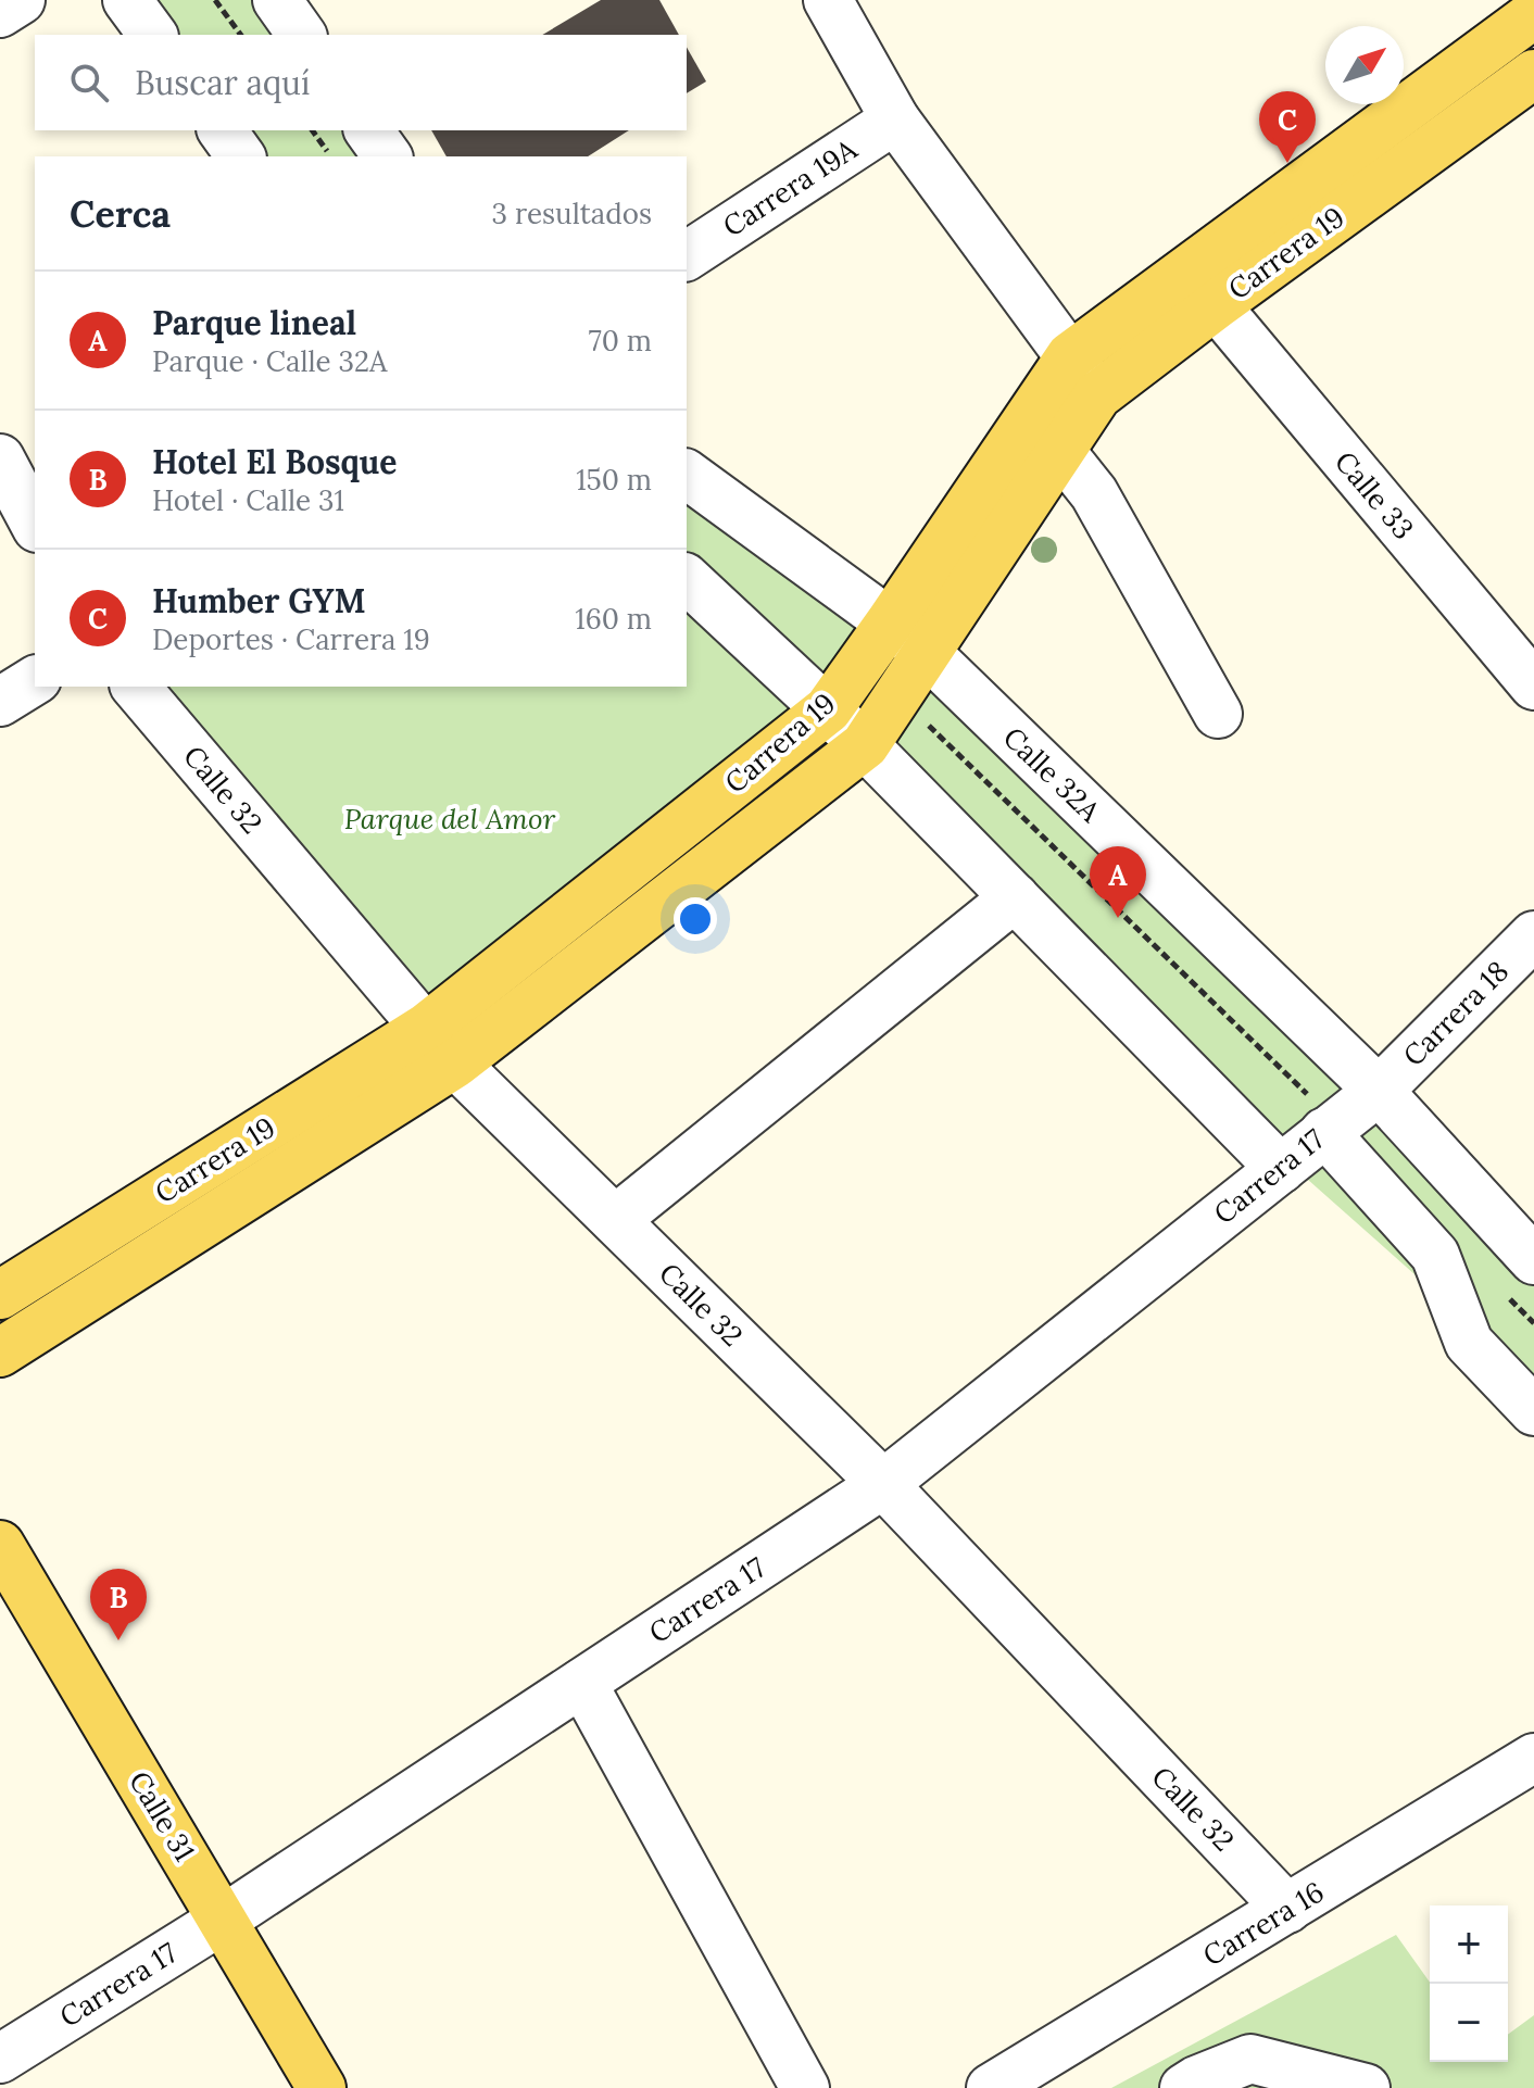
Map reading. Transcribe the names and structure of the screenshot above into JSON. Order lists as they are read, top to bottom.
{
  "streets": {
    "main road": ["Carrera 19", "Calle 31"],
    "street": [
      "Carrera 19A",
      "Calle 33",
      "Calle 32A",
      "Calle 32",
      "Carrera 18",
      "Carrera 17",
      "Carrera 16"
    ]
  },
  "crossings": [
    ["Carrera 19", "Calle 33"],
    ["Carrera 19", "Calle 32A"],
    ["Carrera 19", "Calle 32"],
    ["Calle 32A", "Carrera 18"],
    ["Calle 32A", "Carrera 17"],
    ["Calle 32", "Carrera 17"],
    ["Calle 32", "Carrera 16"],
    ["Carrera 18", "Carrera 17"],
    ["Carrera 17", "Calle 31"]
  ],
  "parks": ["Parque del Amor"],
  "north": "top right",
  "page": {
    "search": "Buscar aquí",
    "pins": ["C", "A", "B"],
    "heading": ["Cerca", "3 resultados"],
    "list": [
      {
        "mark": "A",
        "name": "Parque lineal",
        "note": "Parque · Calle 32A",
        "value": "70 m"
      },
      {
        "mark": "B",
        "name": "Hotel El Bosque",
        "note": "Hotel · Calle 31",
        "value": "150 m"
      },
      {
        "mark": "C",
        "name": "Humber GYM",
        "note": "Deportes · Carrera 19",
        "value": "160 m"
      }
    ],
    "map_buttons": ["+", "−"]
  }
}
